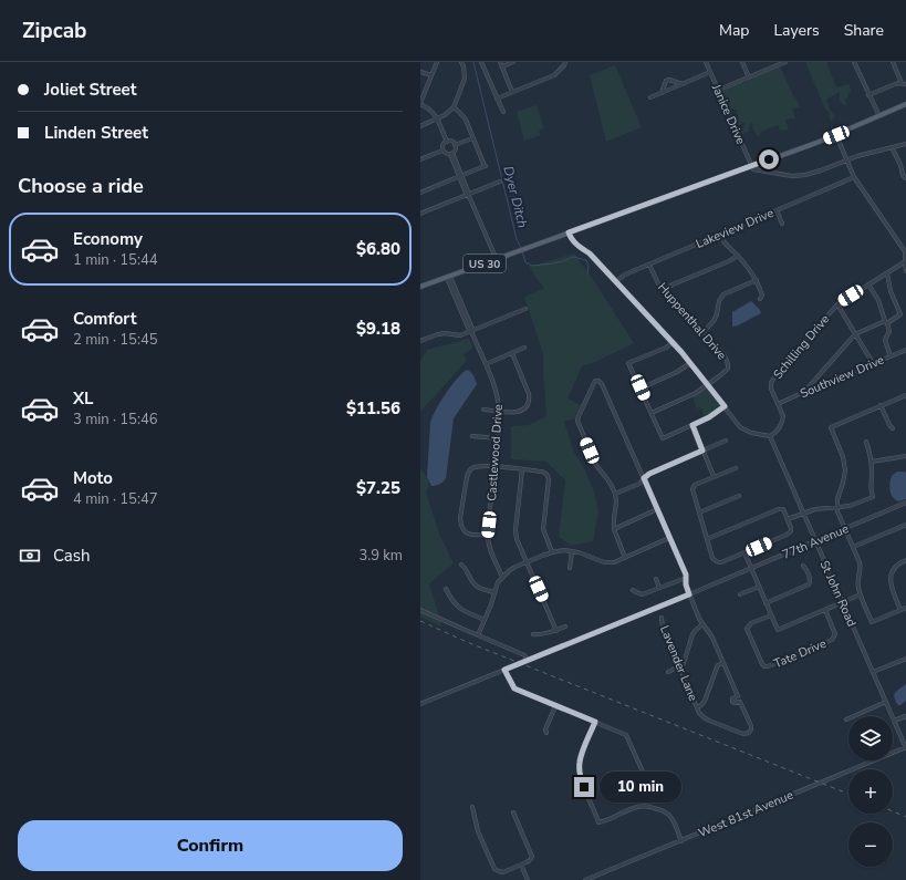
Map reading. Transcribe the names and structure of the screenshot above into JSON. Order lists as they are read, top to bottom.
{
  "streets": {
    "main road": ["US 30"],
    "street": [
      "Janice Drive",
      "Lakeview Drive",
      "Huppenthal Drive",
      "Schilling Drive",
      "Southview Drive",
      "Castlewood Drive",
      "77th Avenue",
      "St John Road",
      "Tate Drive",
      "Lavender Lane",
      "West 81st Avenue"
    ]
  },
  "crossings": [
    ["Janice Drive", "US 30"],
    ["Lakeview Drive", "Huppenthal Drive"],
    ["US 30", "Castlewood Drive"],
    ["Schilling Drive", "Southview Drive"],
    ["Schilling Drive", "St John Road"],
    ["77th Avenue", "St John Road"],
    ["St John Road", "West 81st Avenue"]
  ],
  "water": ["Dyer Ditch"],
  "page": {
    "header": "Zipcab",
    "nav": ["Map", "Layers", "Share"],
    "banner": ["Joliet Street", "Linden Street"],
    "heading": "Choose a ride",
    "list": [
      {
        "name": "Economy",
        "note": "1 min · 15:44",
        "value": "$6.80"
      },
      {
        "name": "Comfort",
        "note": "2 min · 15:45",
        "value": "$9.18"
      },
      {
        "name": "XL",
        "note": "3 min · 15:46",
        "value": "$11.56"
      },
      {
        "name": "Moto",
        "note": "4 min · 15:47",
        "value": "$7.25"
      }
    ],
    "pay": ["Cash", "3.9 km"],
    "map_buttons": ["+", "−"],
    "bubble": "10 min",
    "buttons": "Confirm"
  }
}
